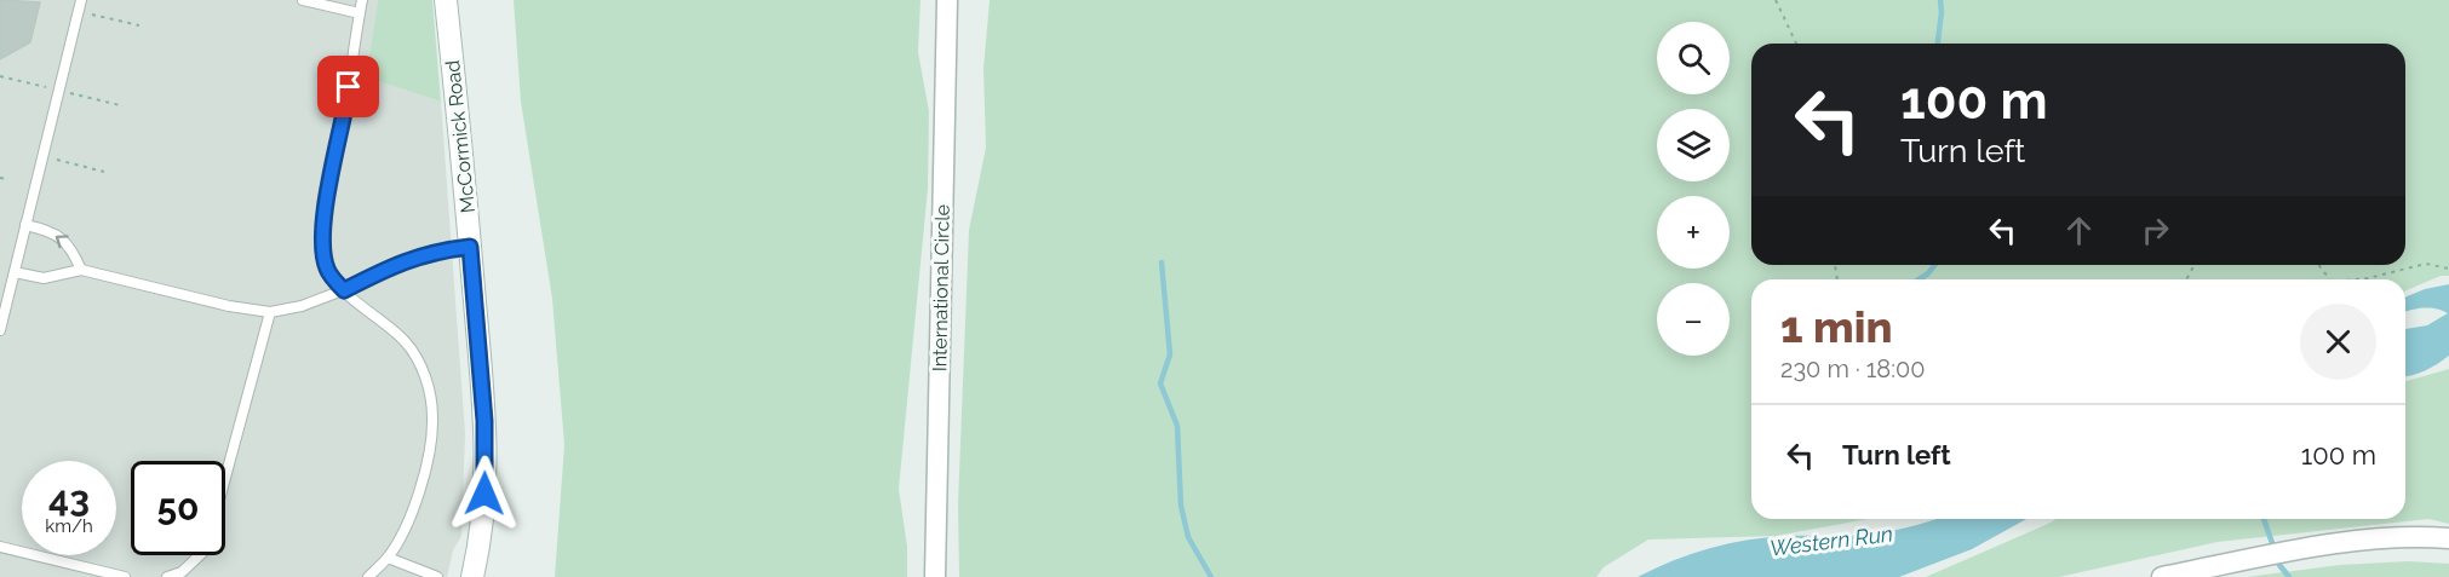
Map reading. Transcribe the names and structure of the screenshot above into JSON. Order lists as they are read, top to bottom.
{
  "streets": {
    "main road": ["McCormick Road"],
    "street": ["International Circle"]
  },
  "water": ["Western Run"],
  "page": {
    "map_buttons": ["+", "−"],
    "turn": ["100 m", "Turn left"],
    "heading": ["1 min", "230 m · 18:00"],
    "list": [
      {
        "name": "Turn left",
        "value": "100 m"
      }
    ],
    "speed": "43 km/h",
    "limit": "50"
  }
}
